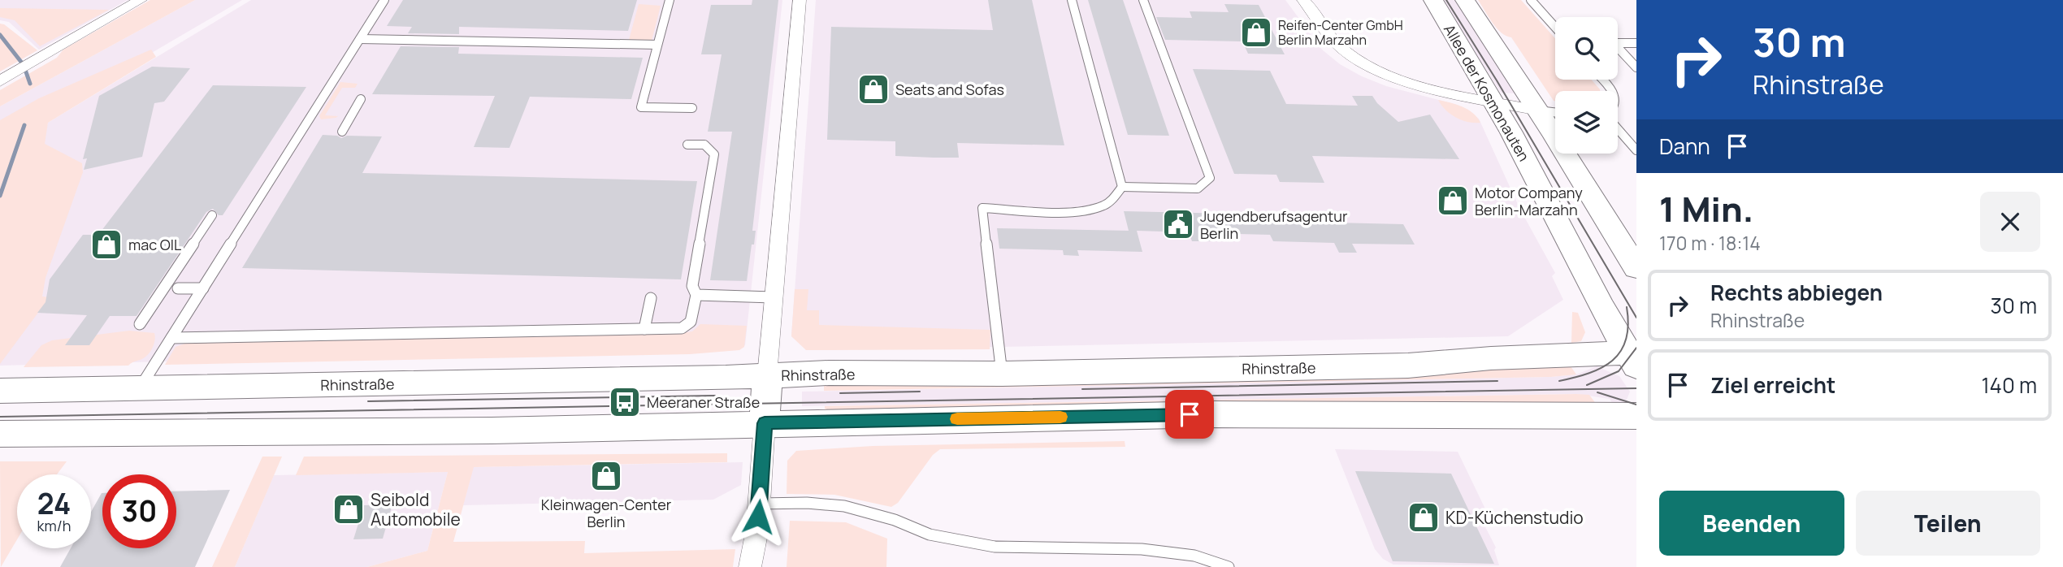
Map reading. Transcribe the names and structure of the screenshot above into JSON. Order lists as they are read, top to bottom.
{
  "streets": {
    "main road": ["Allee der Kosmonauten", "Rhinstraße"]
  },
  "crossings": [
    ["Allee der Kosmonauten", "Rhinstraße"]
  ],
  "places": {
    "shop": [
      "Reifen-Center GmbH Berlin Marzahn",
      "Seats and Sofas",
      "Motor Company Berlin-Marzahn",
      "mac OIL",
      "Kleinwagen-Center Berlin",
      "Seibold Automobile",
      "KD-Küchenstudio"
    ],
    "public building": ["Jugendberufsagentur Berlin"],
    "bus stop": ["Meeraner Straße"]
  },
  "page": {
    "turn": ["30 m", "Rhinstraße"],
    "then": "Dann",
    "heading": ["1 Min.", "170 m · 18:14"],
    "list": [
      {
        "name": "Rechts abbiegen",
        "note": "Rhinstraße",
        "value": "30 m"
      },
      {
        "name": "Ziel erreicht",
        "value": "140 m"
      }
    ],
    "speed": "24 km/h",
    "limit": "30",
    "buttons": ["Beenden", "Teilen"]
  }
}
